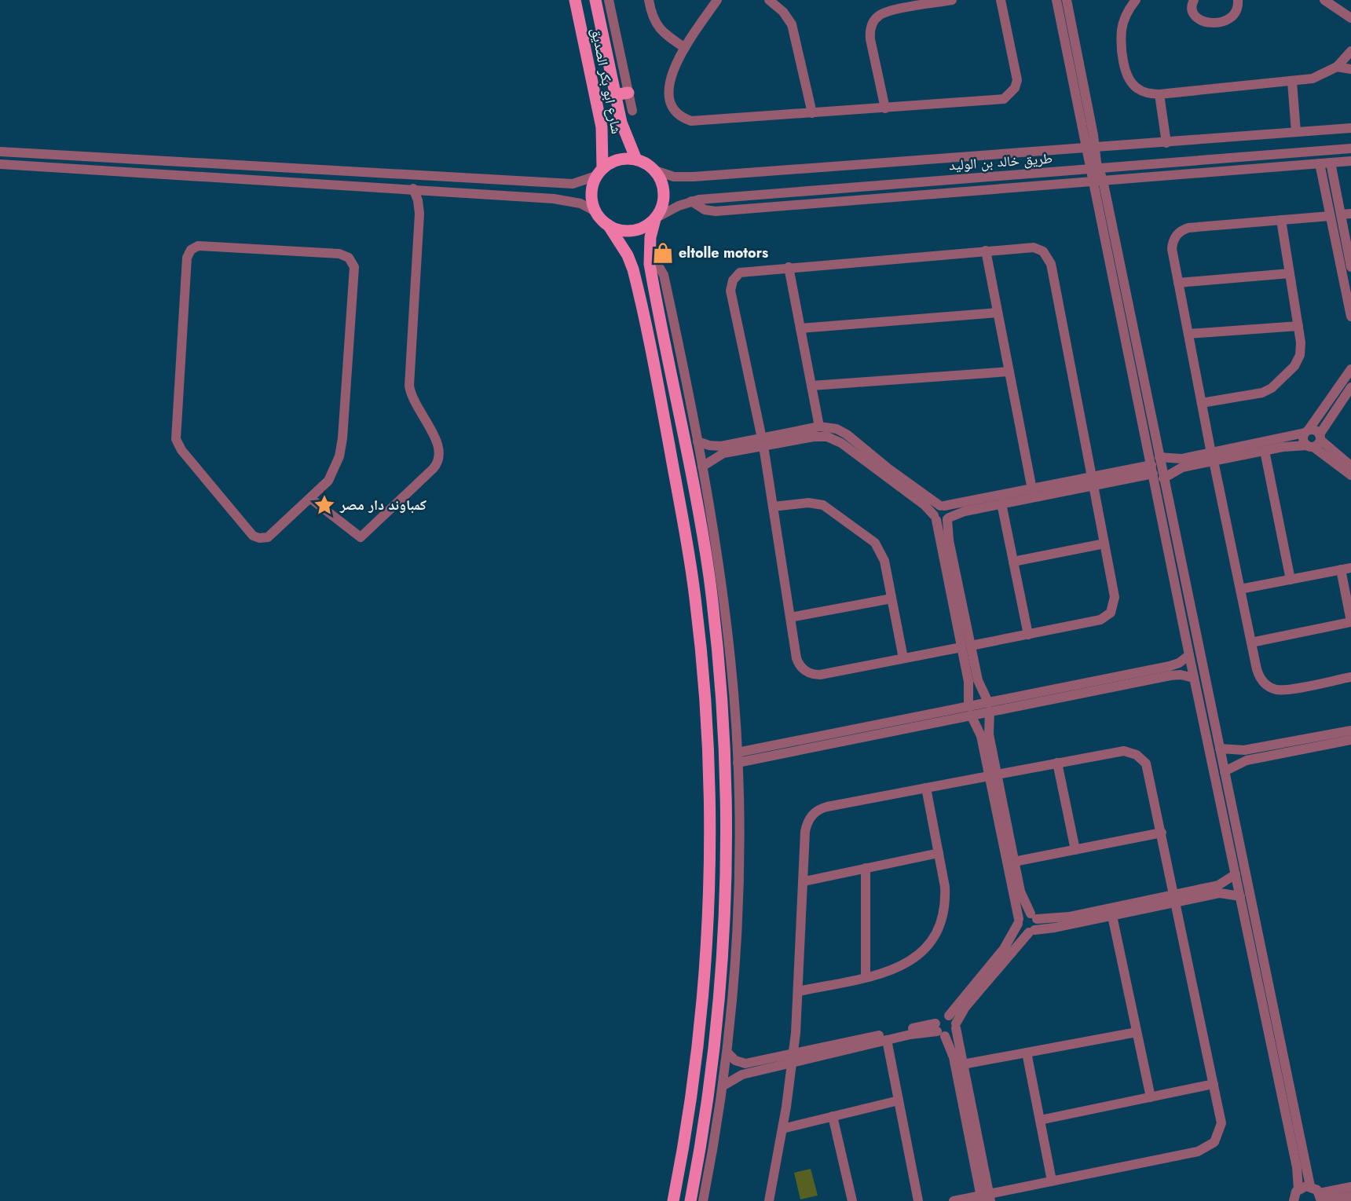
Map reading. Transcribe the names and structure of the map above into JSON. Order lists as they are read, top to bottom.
{
  "streets": {
    "main road": ["شارع ابو بكر الصديق"],
    "street": ["طريق خالد بن الوليد"]
  },
  "crossings": [
    ["شارع ابو بكر الصديق", "طريق خالد بن الوليد"]
  ],
  "places": {
    "shop": ["eltolle motors"],
    "place": ["كمباوند دار مصر"]
  }
}
